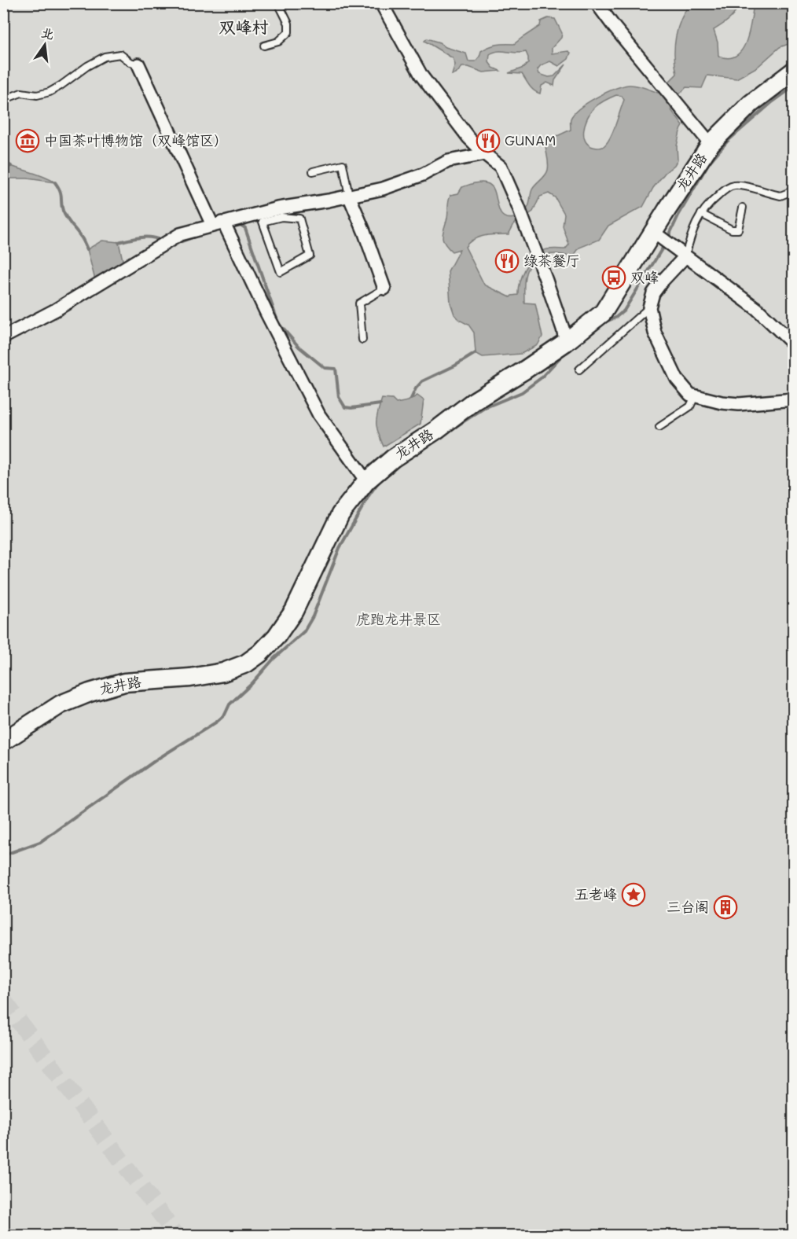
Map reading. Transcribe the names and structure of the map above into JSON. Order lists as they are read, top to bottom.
{
  "streets": {
    "street": ["龙井路"]
  },
  "districts": ["双峰村"],
  "parks": ["虎跑龙井景区"],
  "places": {
    "museum": ["中国茶叶博物馆（双峰馆区）"],
    "restaurant": ["GUNAM", "绿茶餐厅"],
    "bus stop": ["双峰"],
    "place": ["五老峰"],
    "building": ["三台阁"]
  },
  "north": "top"
}
